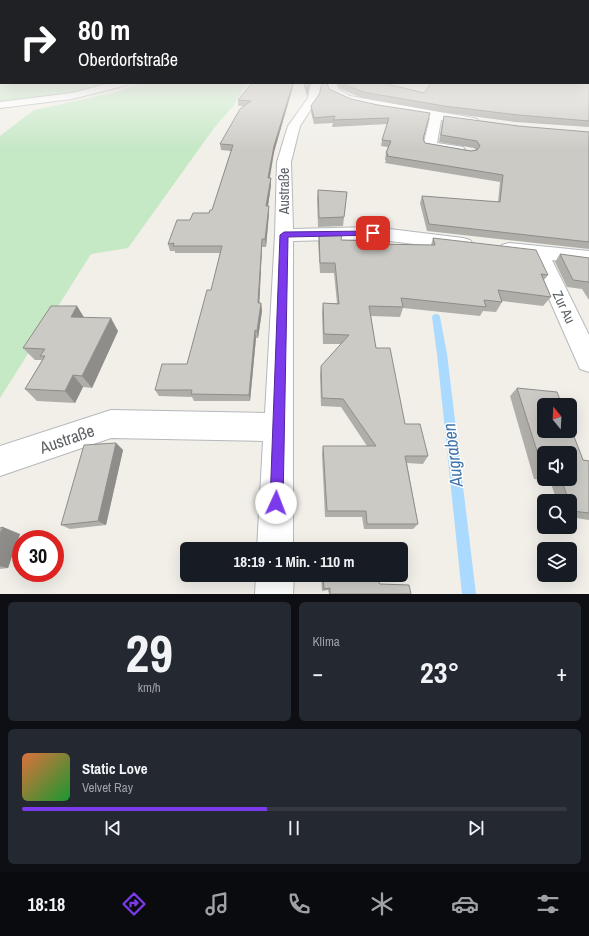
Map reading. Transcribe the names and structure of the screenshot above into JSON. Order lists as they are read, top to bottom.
{
  "streets": {
    "street": ["Austraße", "Zur Au"]
  },
  "water": ["Augraben"],
  "north": "top",
  "page": {
    "turn": ["80 m", "Oberdorfstraße"],
    "limit": "30",
    "trip": "18:19 · 1 Min. · 110 m",
    "tile": [
      ["29", "km/h"],
      "Klima"
    ],
    "heat": ["−", "23°", "+"],
    "song": ["Static Love", "Velvet Ray"],
    "tabs": "18:18"
  }
}
